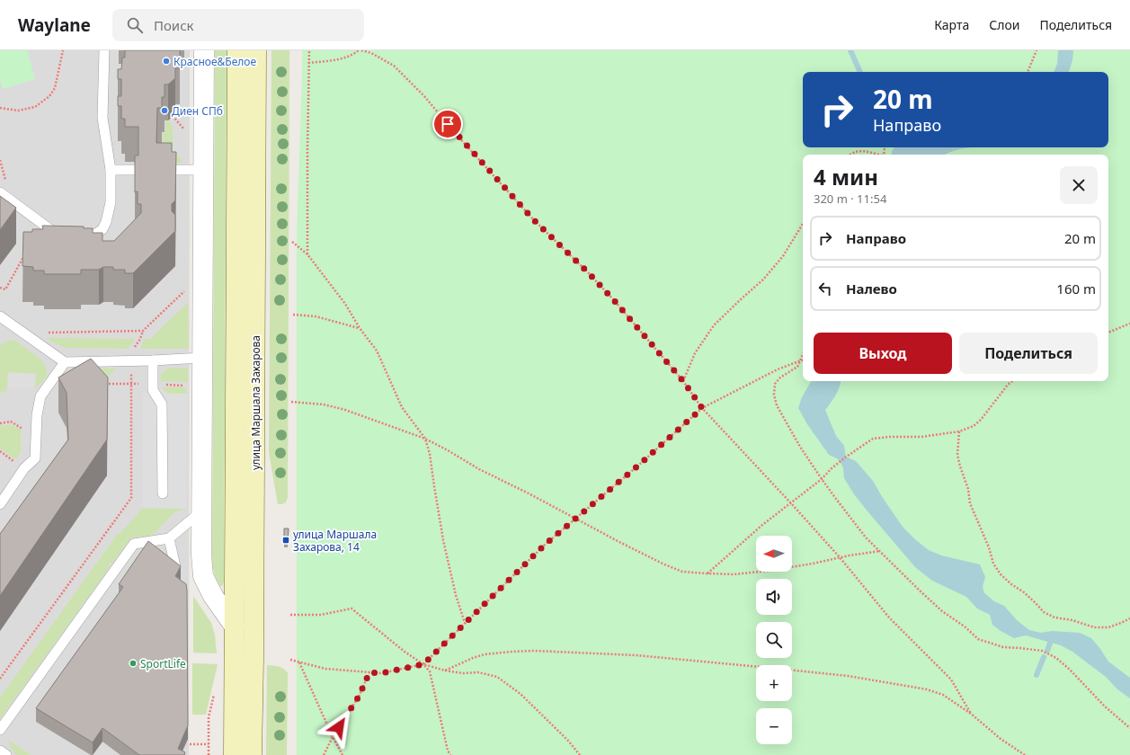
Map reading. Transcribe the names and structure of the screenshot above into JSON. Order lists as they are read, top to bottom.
{
  "streets": {
    "street": ["улица Маршала Захарова"]
  },
  "places": {
    "other": ["Красное&Белое", "Диен СПб", "SportLife"],
    "transit": ["улица Маршала Захарова, 14"]
  },
  "north": "left",
  "page": {
    "header": "Waylane",
    "search": "Поиск",
    "nav": ["Карта", "Слои", "Поделиться"],
    "turn": ["20 m", "Направо"],
    "heading": ["4 мин", "320 m · 11:54"],
    "list": [
      {
        "name": "Направо",
        "value": "20 m"
      },
      {
        "name": "Налево",
        "value": "160 m"
      }
    ],
    "buttons": ["Выход", "Поделиться"],
    "map_buttons": ["+", "−"]
  }
}
